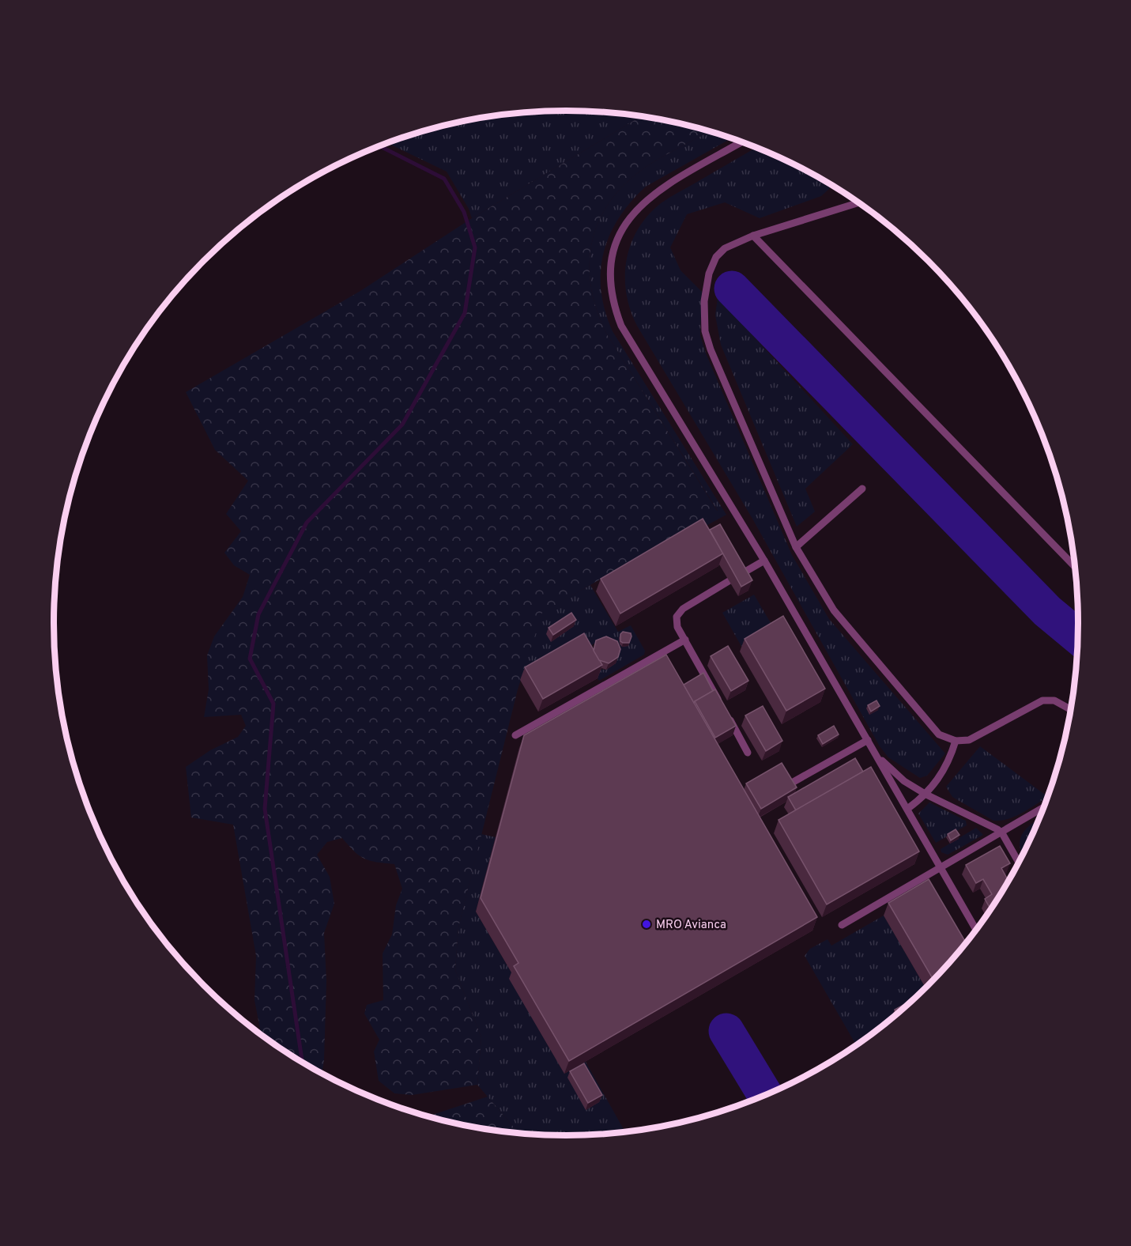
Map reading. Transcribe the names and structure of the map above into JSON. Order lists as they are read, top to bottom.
{
  "places": ["MRO Avianca"]
}
